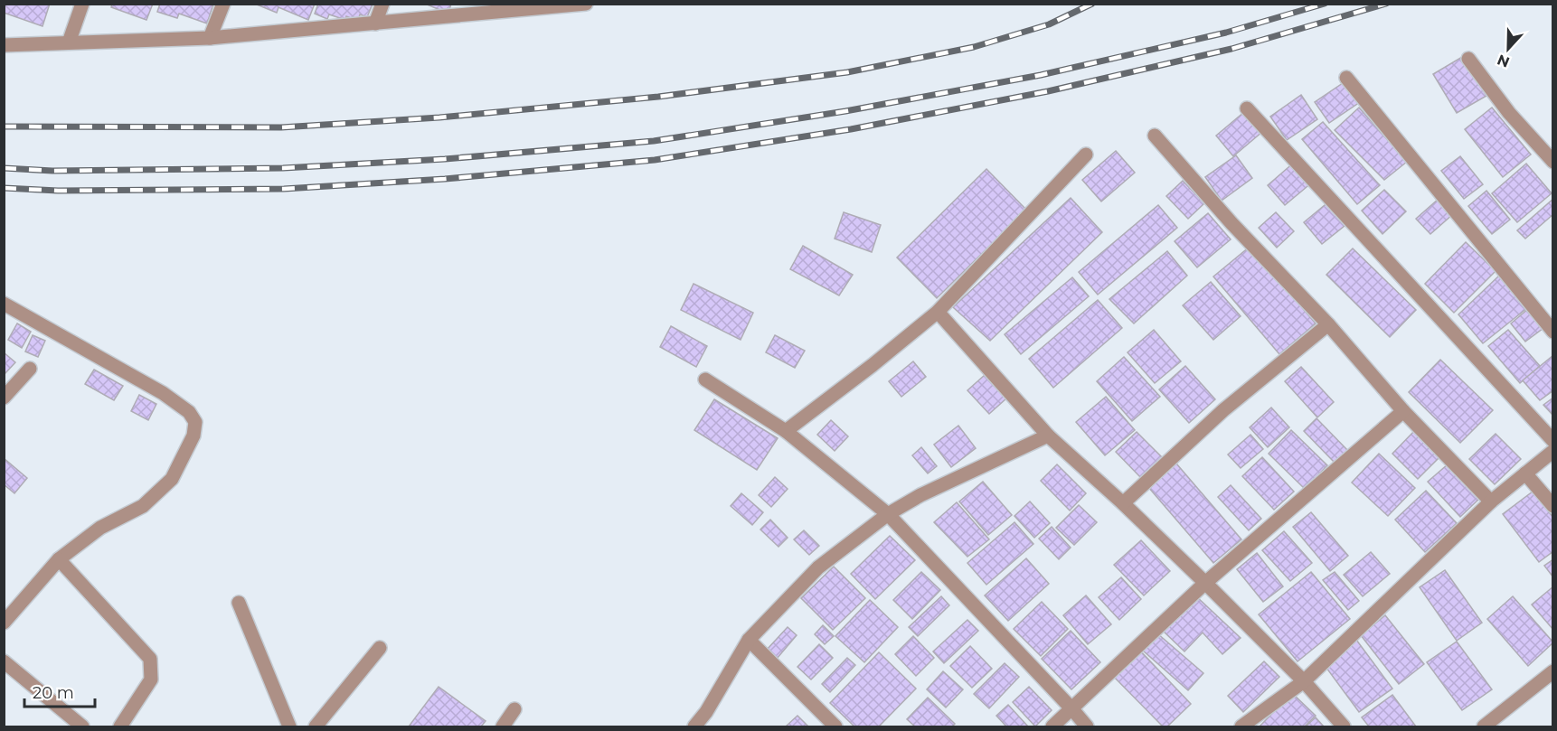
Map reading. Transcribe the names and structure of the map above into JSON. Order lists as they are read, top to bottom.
{
  "scale_bar": "20 m",
  "north": "bottom"
}
